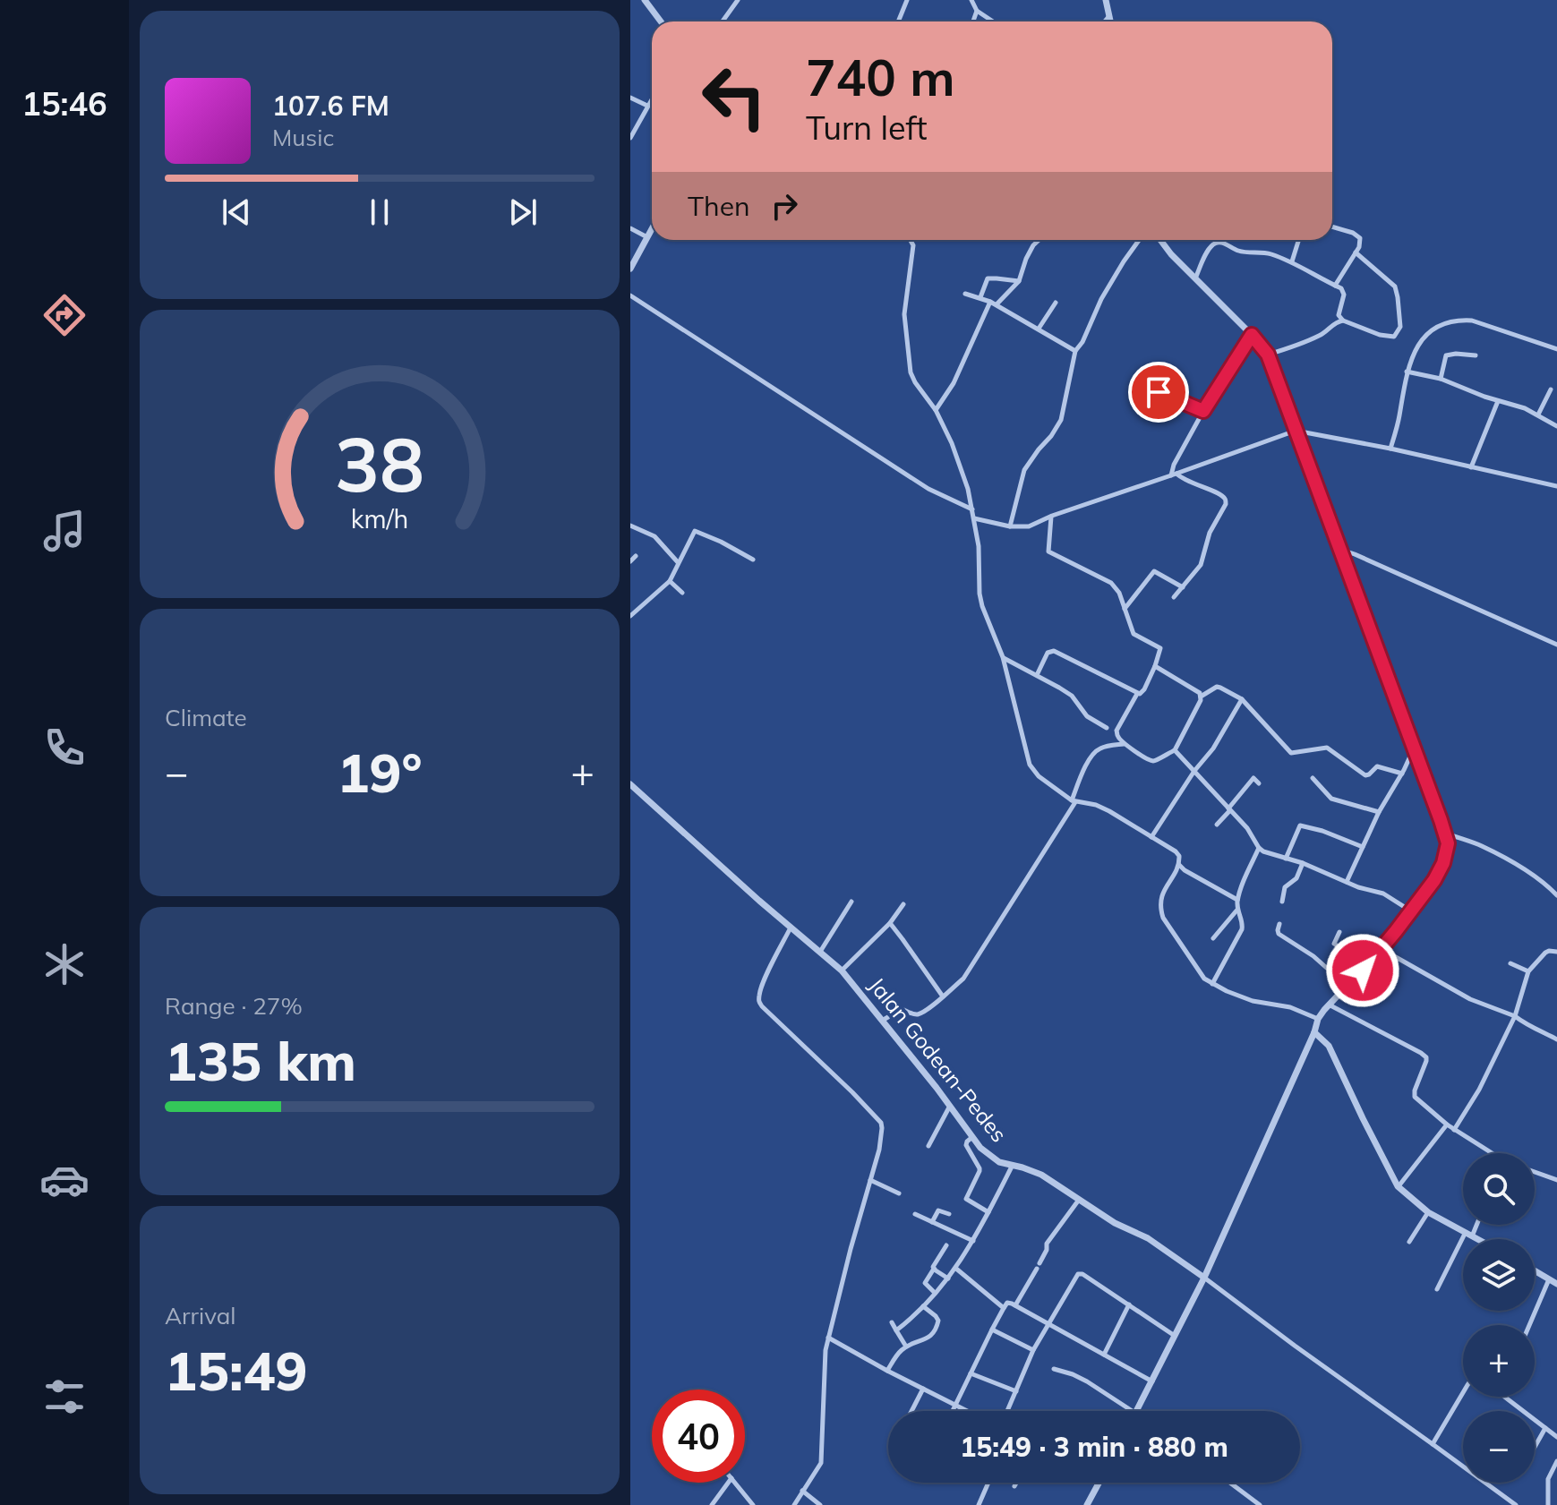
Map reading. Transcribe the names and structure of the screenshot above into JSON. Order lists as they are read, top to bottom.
{
  "streets": {
    "street": ["Jalan Godean-Pedes"]
  },
  "page": {
    "tabs": "15:46",
    "turn": ["740 m", "Turn left"],
    "song": ["107.6 FM", "Music"],
    "then": "Then",
    "tile": [
      "Climate",
      ["Range · 27%", "135 km"],
      ["Arrival", "15:49"]
    ],
    "heat": ["−", "19°", "+"],
    "map_buttons": ["+", "−"],
    "limit": "40",
    "trip": "15:49 · 3 min · 880 m",
    "gauge": ["38", "km/h"]
  }
}
